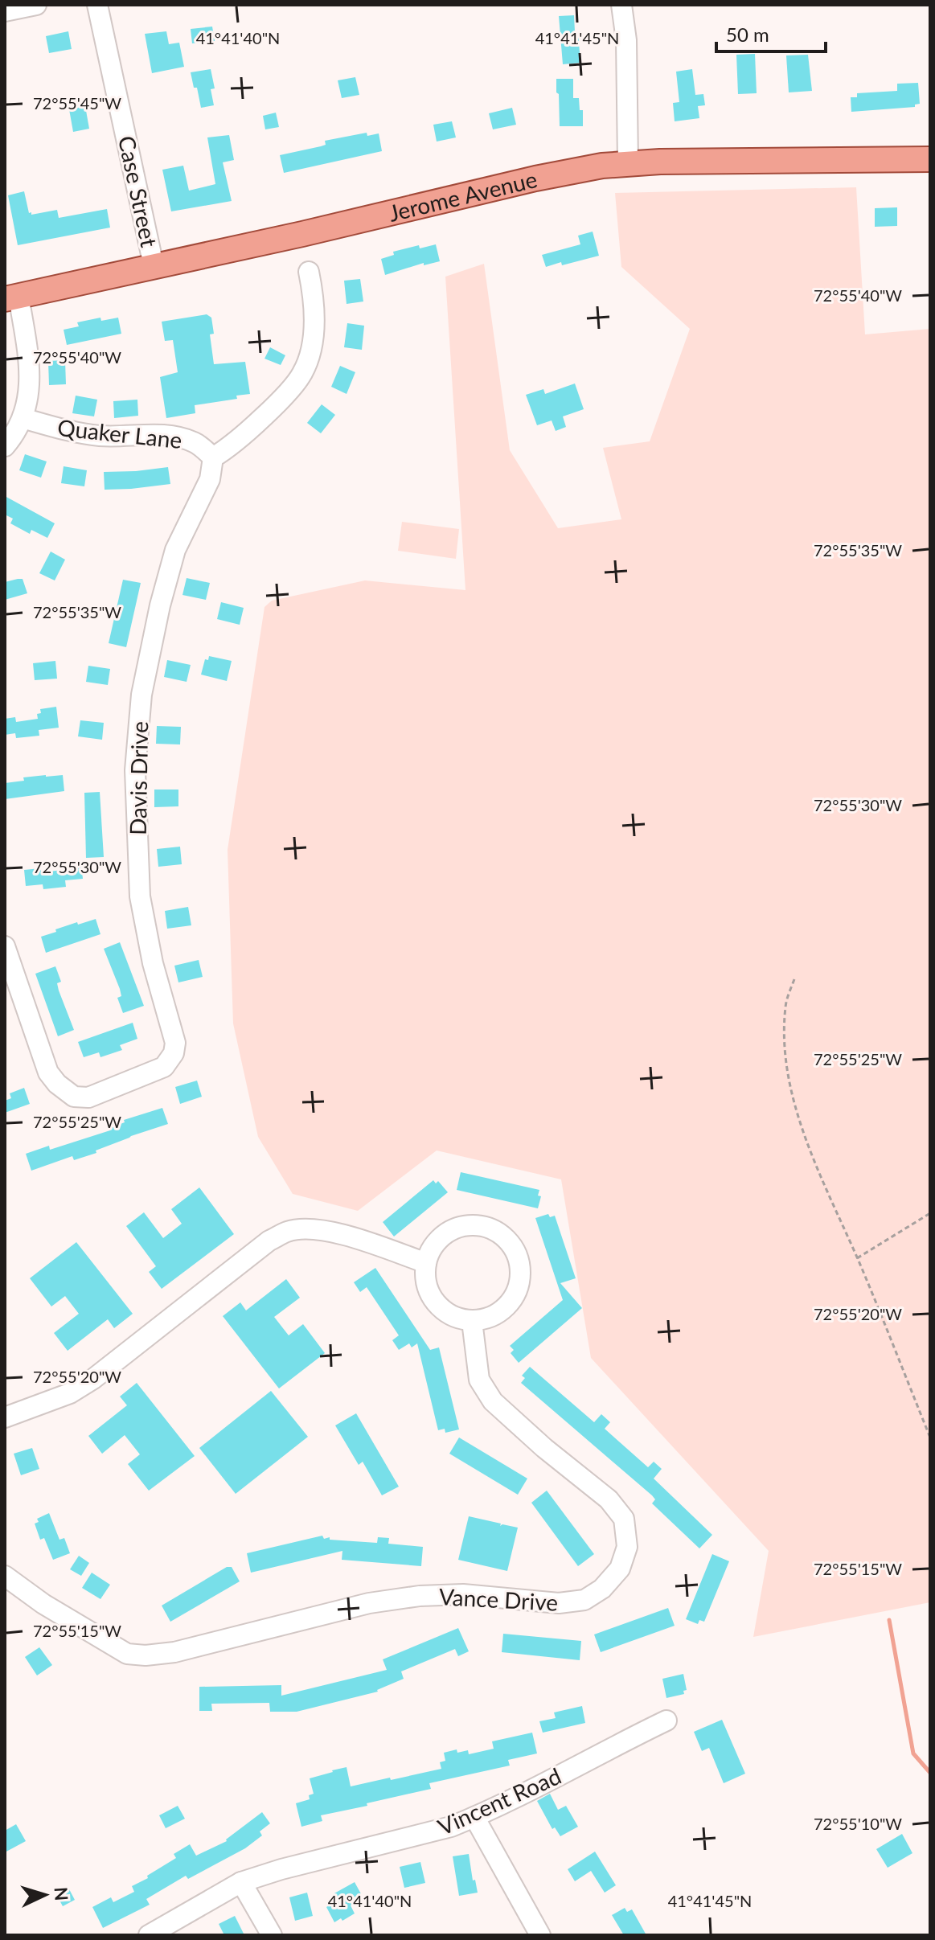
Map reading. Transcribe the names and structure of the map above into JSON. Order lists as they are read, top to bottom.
{
  "streets": {
    "main road": ["Jerome Avenue"],
    "street": [
      "Case Street",
      "Quaker Lane",
      "Davis Drive",
      "Vance Drive",
      "Vincent Road"
    ]
  },
  "crossings": [
    ["Case Street", "Jerome Avenue"],
    ["Quaker Lane", "Davis Drive"]
  ],
  "scale_bar": "50 m",
  "north": "right",
  "coordinates": [
    "41°41'40\"N",
    "41°41'45\"N",
    "72°55'45\"W",
    "72°55'40\"W",
    "72°55'35\"W",
    "72°55'30\"W",
    "72°55'25\"W",
    "72°55'20\"W",
    "72°55'15\"W",
    "72°55'10\"W"
  ]
}
